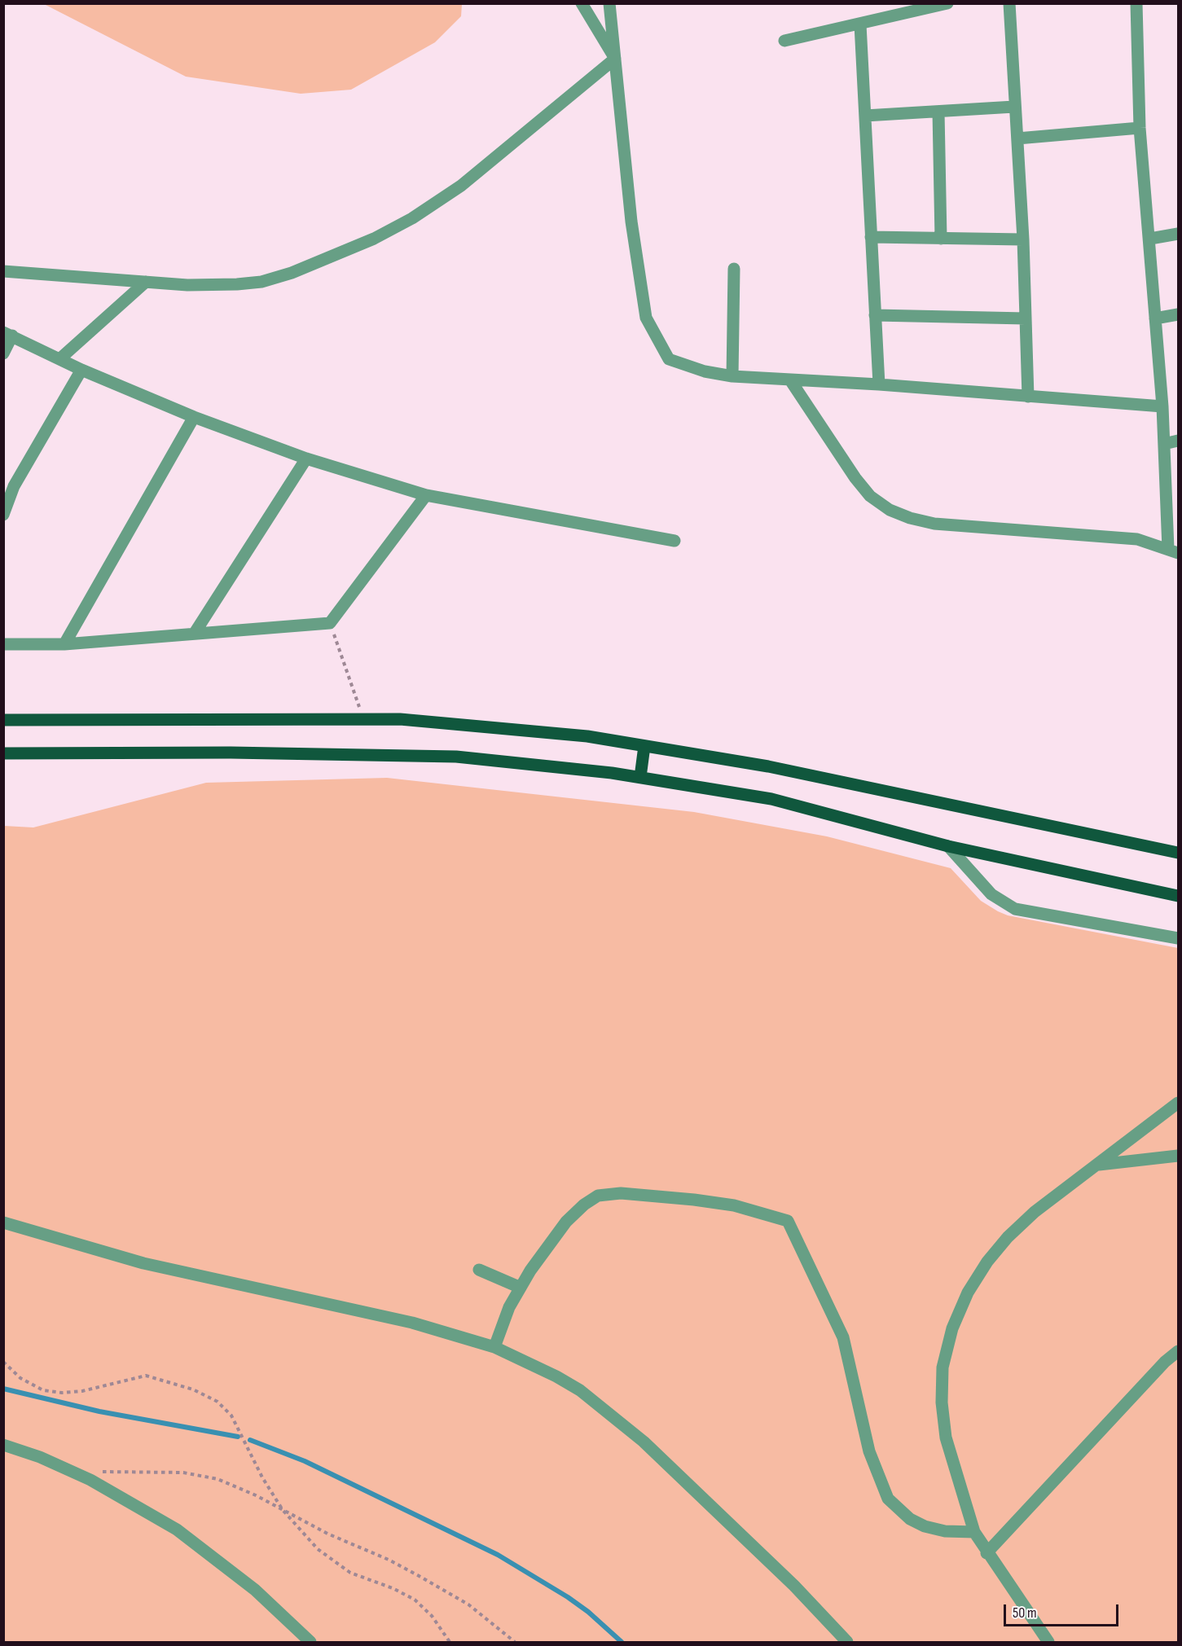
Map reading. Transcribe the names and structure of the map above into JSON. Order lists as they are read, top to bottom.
{
  "scale_bar": "50 m"
}
